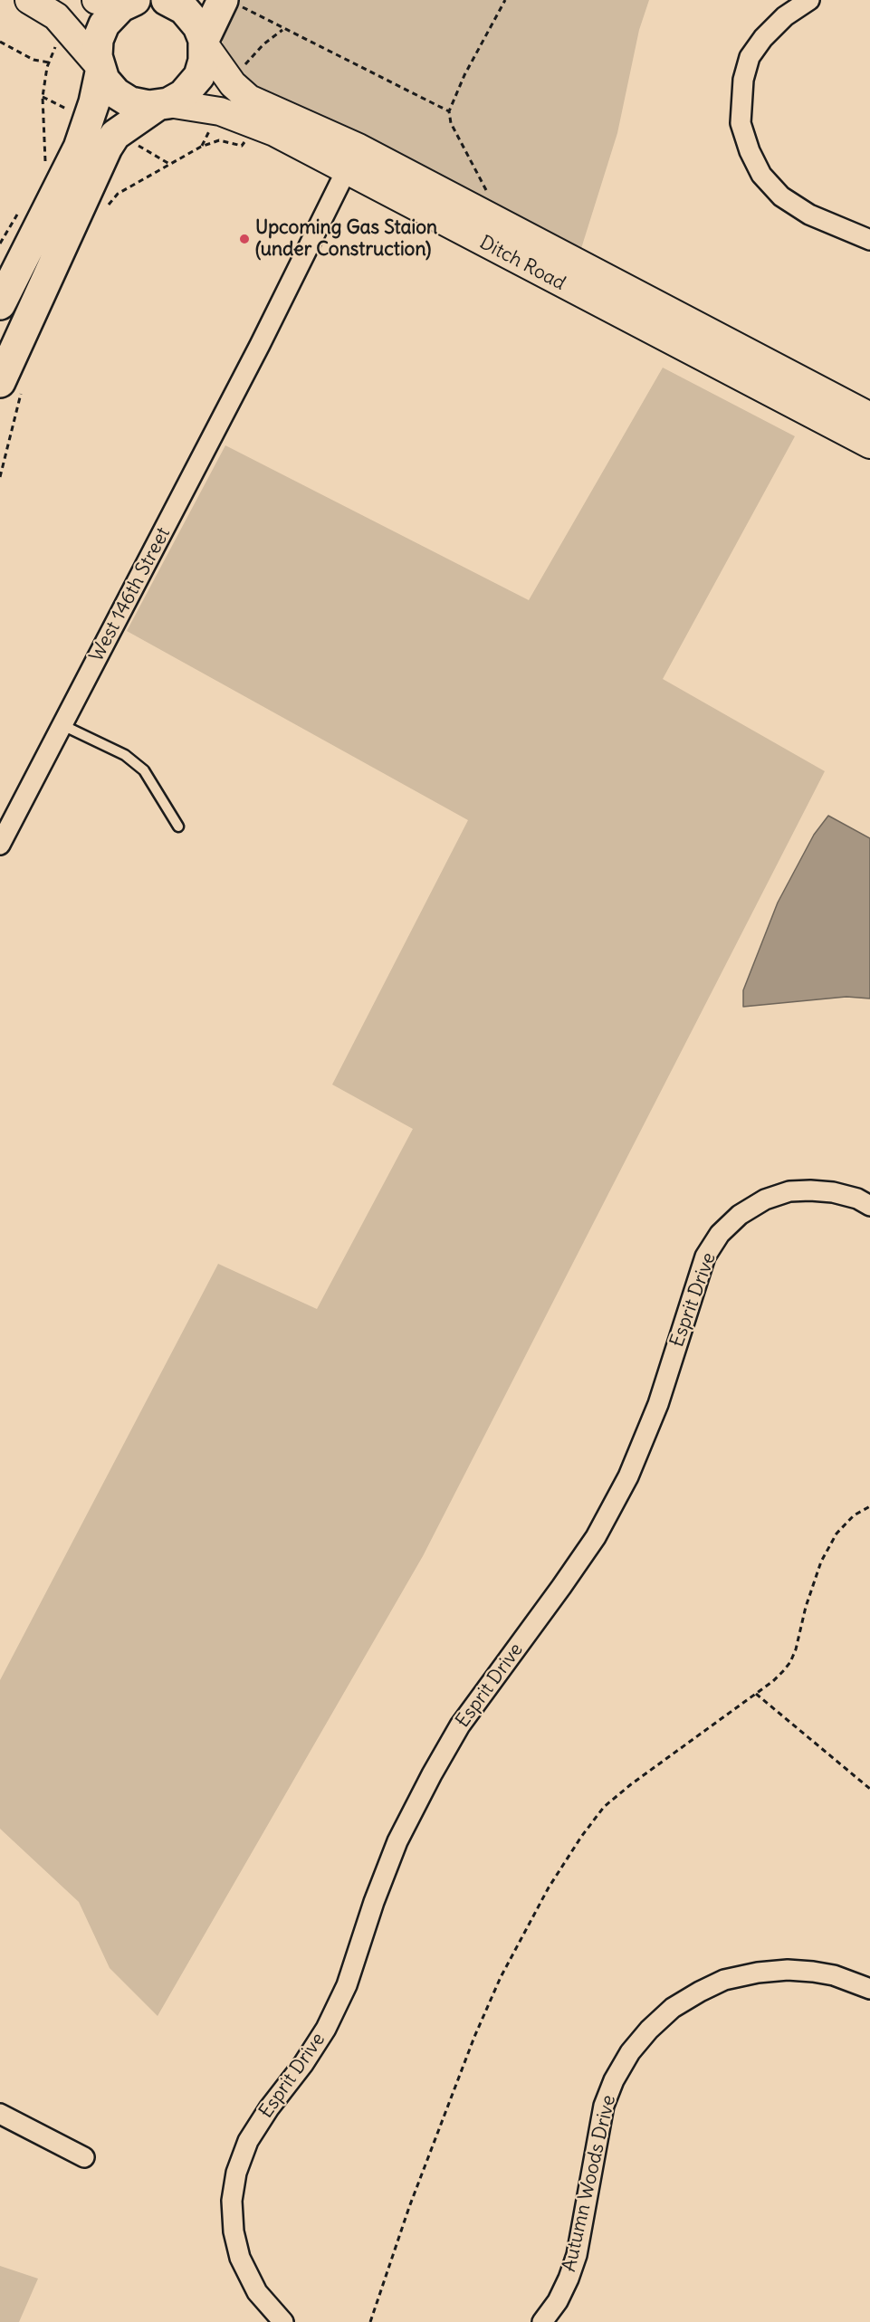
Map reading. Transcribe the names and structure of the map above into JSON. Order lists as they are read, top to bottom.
{
  "streets": {
    "street": [
      "Ditch Road",
      "West 146th Street",
      "Esprit Drive",
      "Autumn Woods Drive"
    ]
  },
  "crossings": [
    ["Ditch Road", "West 146th Street"]
  ],
  "places": ["Upcoming Gas Staion (under Construction)"]
}
